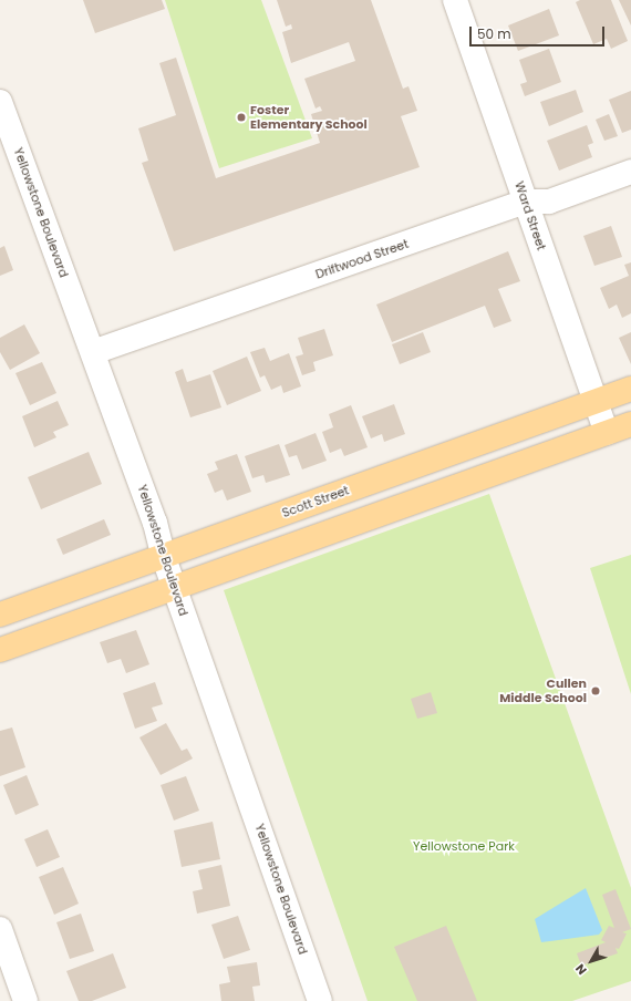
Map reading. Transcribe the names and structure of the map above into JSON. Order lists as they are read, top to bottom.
{
  "streets": {
    "main road": ["Scott Street"],
    "street": ["Yellowstone Boulevard", "Ward Street", "Driftwood Street"]
  },
  "crossings": [
    ["Yellowstone Boulevard", "Driftwood Street"],
    ["Yellowstone Boulevard", "Scott Street"],
    ["Ward Street", "Driftwood Street"],
    ["Ward Street", "Scott Street"]
  ],
  "parks": ["Yellowstone Park"],
  "places": ["Foster Elementary School", "Cullen Middle School"],
  "scale_bar": "50 m",
  "north": "bottom left"
}
